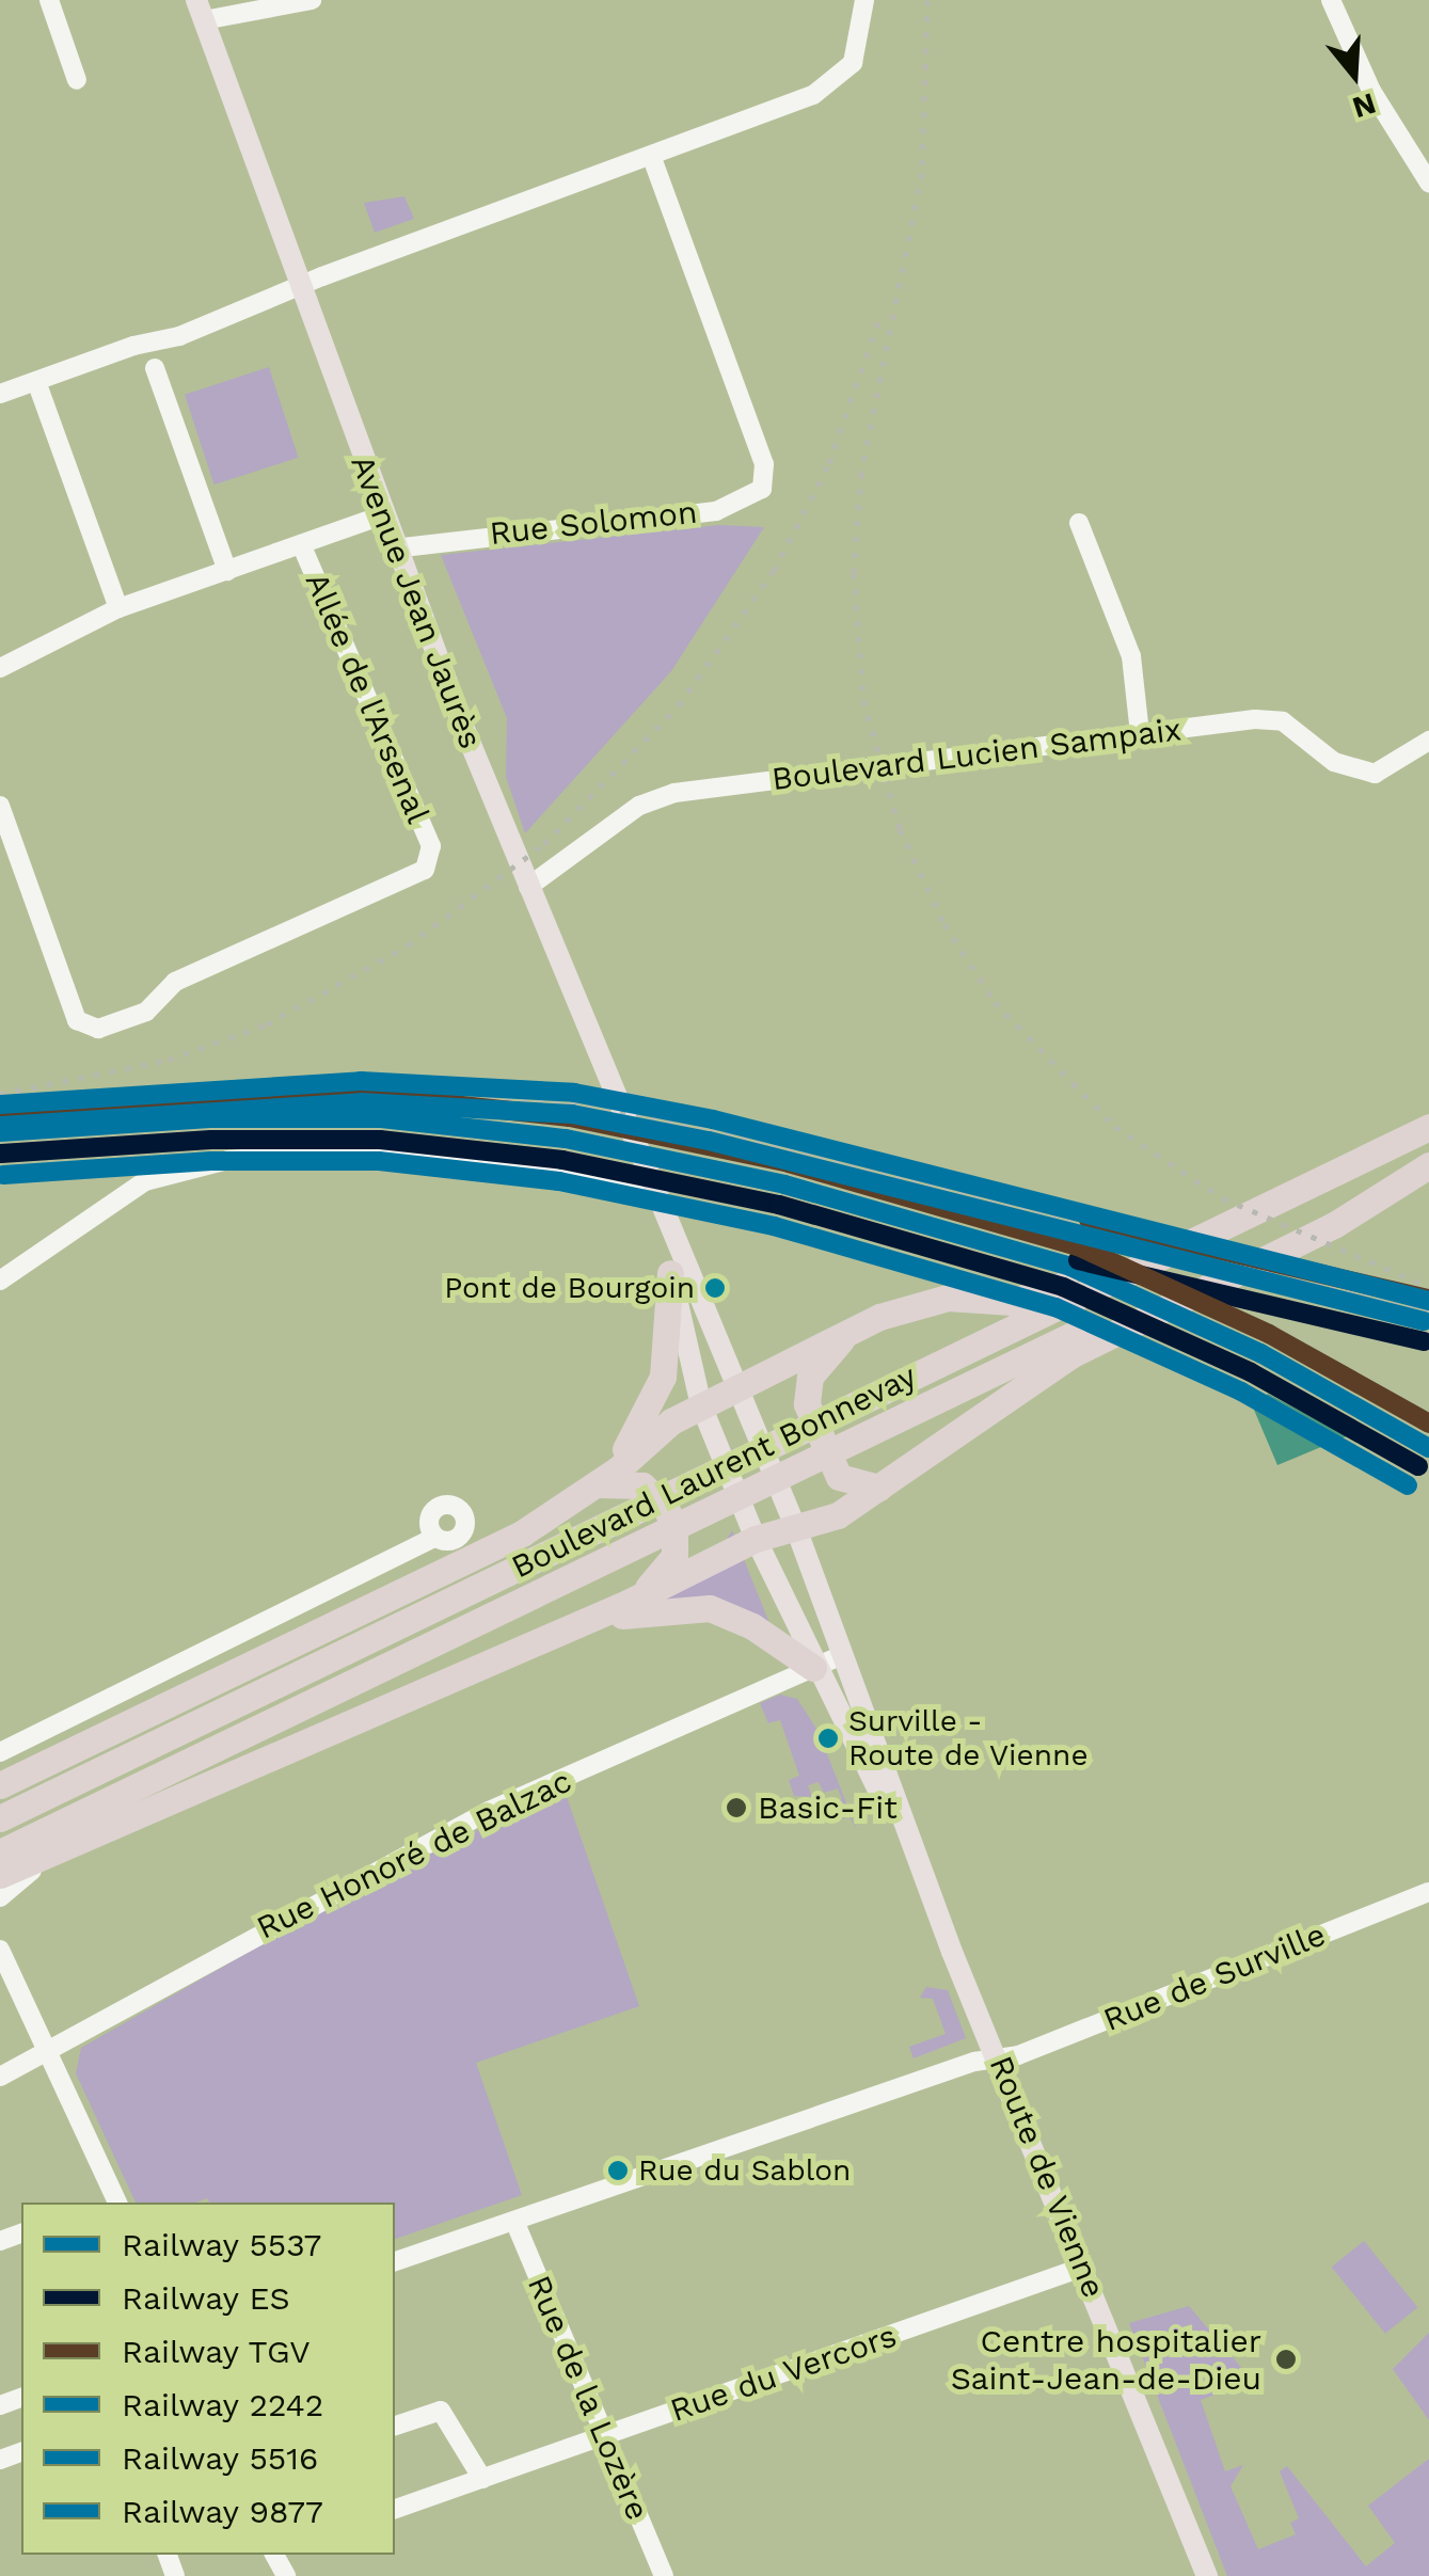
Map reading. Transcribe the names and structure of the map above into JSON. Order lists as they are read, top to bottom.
{
  "streets": {
    "highway": ["Boulevard Laurent Bonnevay"],
    "main road": ["Avenue Jean Jaurès", "Route de Vienne"],
    "street": [
      "Rue Solomon",
      "Allée de l'Arsenal",
      "Boulevard Lucien Sampaix",
      "Rue Honoré de Balzac",
      "Rue de Surville",
      "Rue du Vercors",
      "Rue de la Lozère"
    ]
  },
  "crossings": [
    ["Rue Solomon", "Avenue Jean Jaurès"],
    ["Avenue Jean Jaurès", "Allée de l'Arsenal"],
    ["Avenue Jean Jaurès", "Boulevard Lucien Sampaix"],
    ["Avenue Jean Jaurès", "Route de Vienne"],
    ["Rue Honoré de Balzac", "Route de Vienne"],
    ["Rue de Surville", "Route de Vienne"],
    ["Rue de Surville", "Rue de la Lozère"],
    ["Route de Vienne", "Rue du Vercors"],
    ["Rue du Vercors", "Rue de la Lozère"]
  ],
  "places": [
    "Pont de Bourgoin",
    "Surville - Route de Vienne",
    "Basic-Fit",
    "Rue du Sablon",
    "Centre hospitalier Saint-Jean-de-Dieu"
  ],
  "lines": [
    "rail line 2242",
    "rail line TGV",
    "rail line 5516",
    "rail line 5537",
    "rail line ES",
    "rail line 9877"
  ],
  "legend": [
    "Railway 5537",
    "Railway ES",
    "Railway TGV",
    "Railway 2242",
    "Railway 5516",
    "Railway 9877"
  ],
  "north": "bottom"
}
